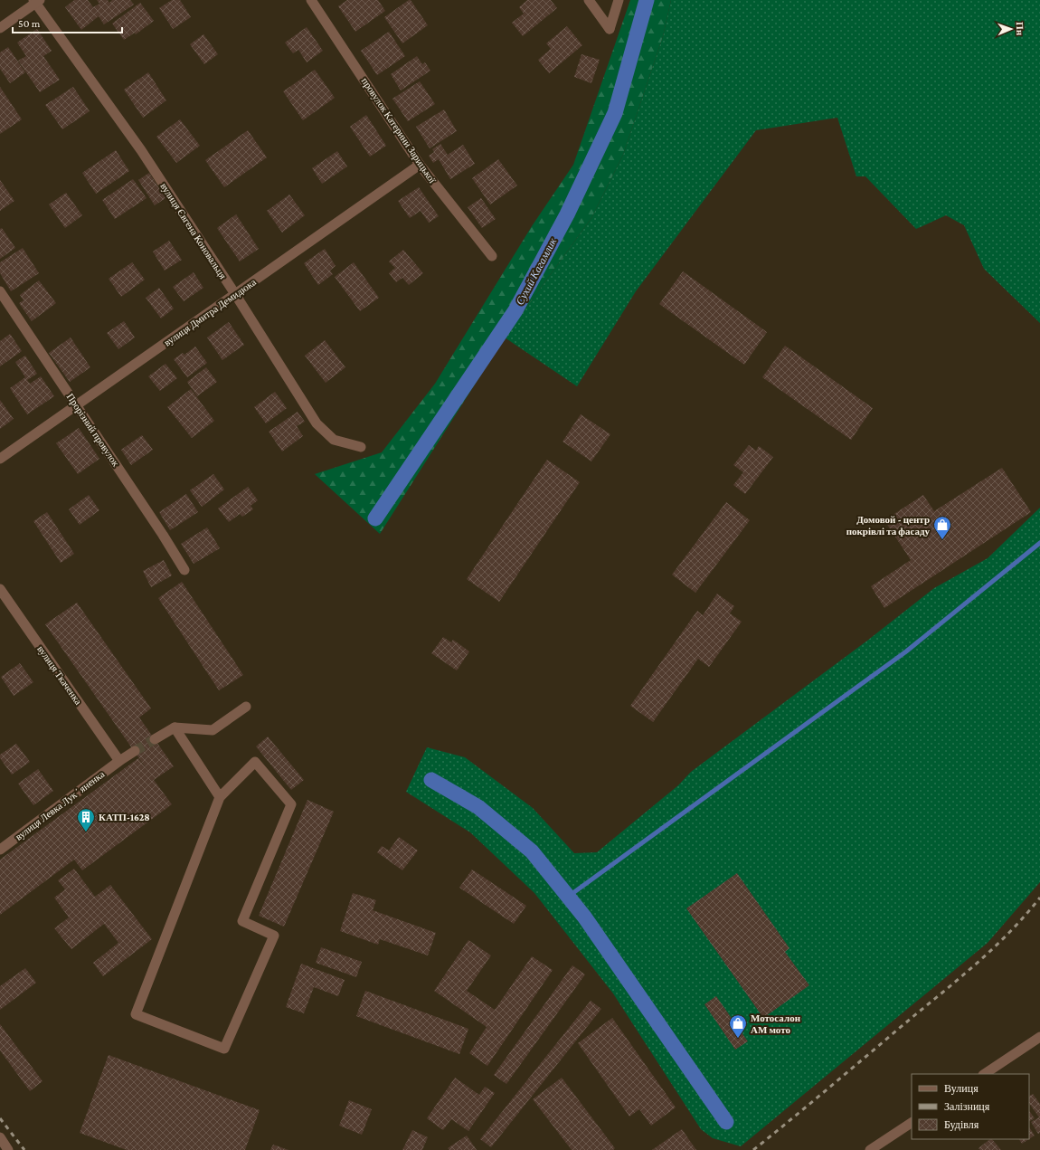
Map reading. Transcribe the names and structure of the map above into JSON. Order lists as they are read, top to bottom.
{
  "streets": {
    "street": [
      "провулок Катерини Зарицької",
      "вулиця Євгена Коновальця",
      "вулиця Дмитра Демидюка",
      "Прорізний провулок",
      "вулиця Ткаченка",
      "вулиця Левка Лукʼяненка"
    ]
  },
  "crossings": [
    ["провулок Катерини Зарицької", "вулиця Дмитра Демидюка"],
    ["вулиця Євгена Коновальця", "вулиця Дмитра Демидюка"],
    ["вулиця Дмитра Демидюка", "Прорізний провулок"],
    ["вулиця Ткаченка", "вулиця Левка Лукʼяненка"]
  ],
  "water": ["Сухий Кагамлик"],
  "places": {
    "shop": ["Домовой - центр покрівлі та фасаду", "Мотосалон АМ мото"],
    "building": ["КАТП-1628"]
  },
  "legend": ["Вулиця", "Залізниця", "Будівля"],
  "scale_bar": "50 m",
  "north": "right"
}
